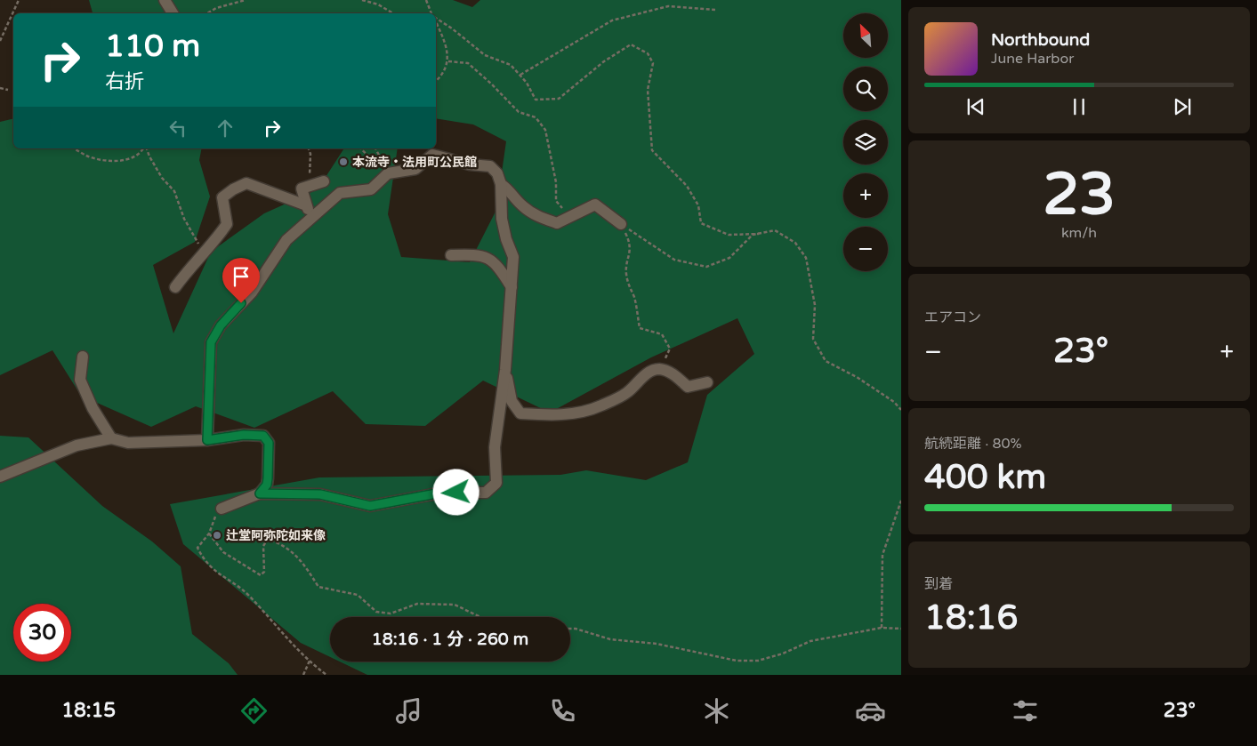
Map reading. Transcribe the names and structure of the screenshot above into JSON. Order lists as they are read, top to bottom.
{
  "places": ["本流寺・法用町公民館", "辻堂阿弥陀如来像"],
  "north": "top left",
  "page": {
    "map_buttons": ["+", "−"],
    "turn": ["110 m", "右折"],
    "song": ["Northbound", "June Harbor"],
    "tile": [
      ["23", "km/h"],
      "エアコン",
      ["航続距離 · 80%", "400 km"],
      ["到着", "18:16"]
    ],
    "heat": ["−", "23°", "+"],
    "limit": "30",
    "trip": "18:16 · 1 分 · 260 m",
    "tabs": ["18:15", "23°"]
  }
}
